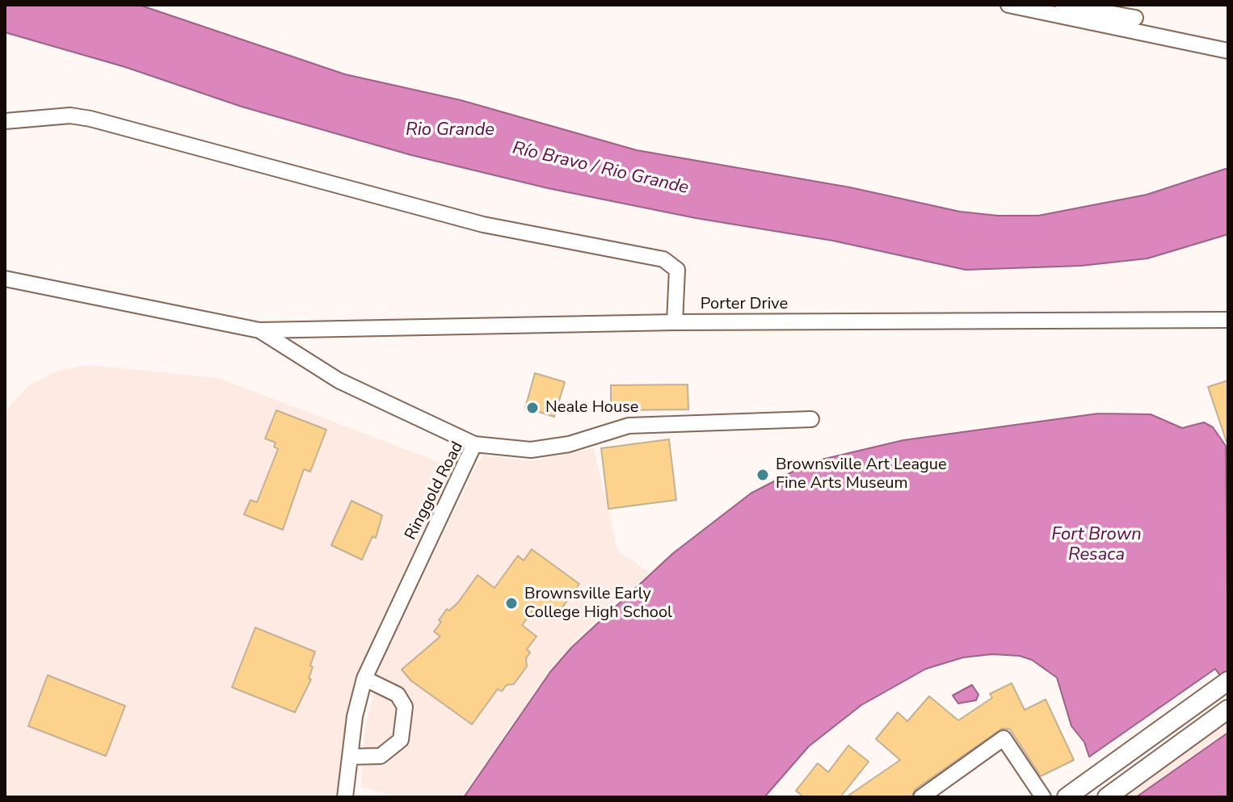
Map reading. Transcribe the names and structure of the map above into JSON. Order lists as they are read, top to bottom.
{
  "streets": {
    "street": ["Porter Drive", "Ringgold Road"]
  },
  "water": ["Rio Grande", "Río Bravo / Rio Grande", "Fort Brown Resaca"],
  "places": ["Neale House", "Brownsville Art League Fine Arts Museum", "Brownsville Early College High School"]
}
